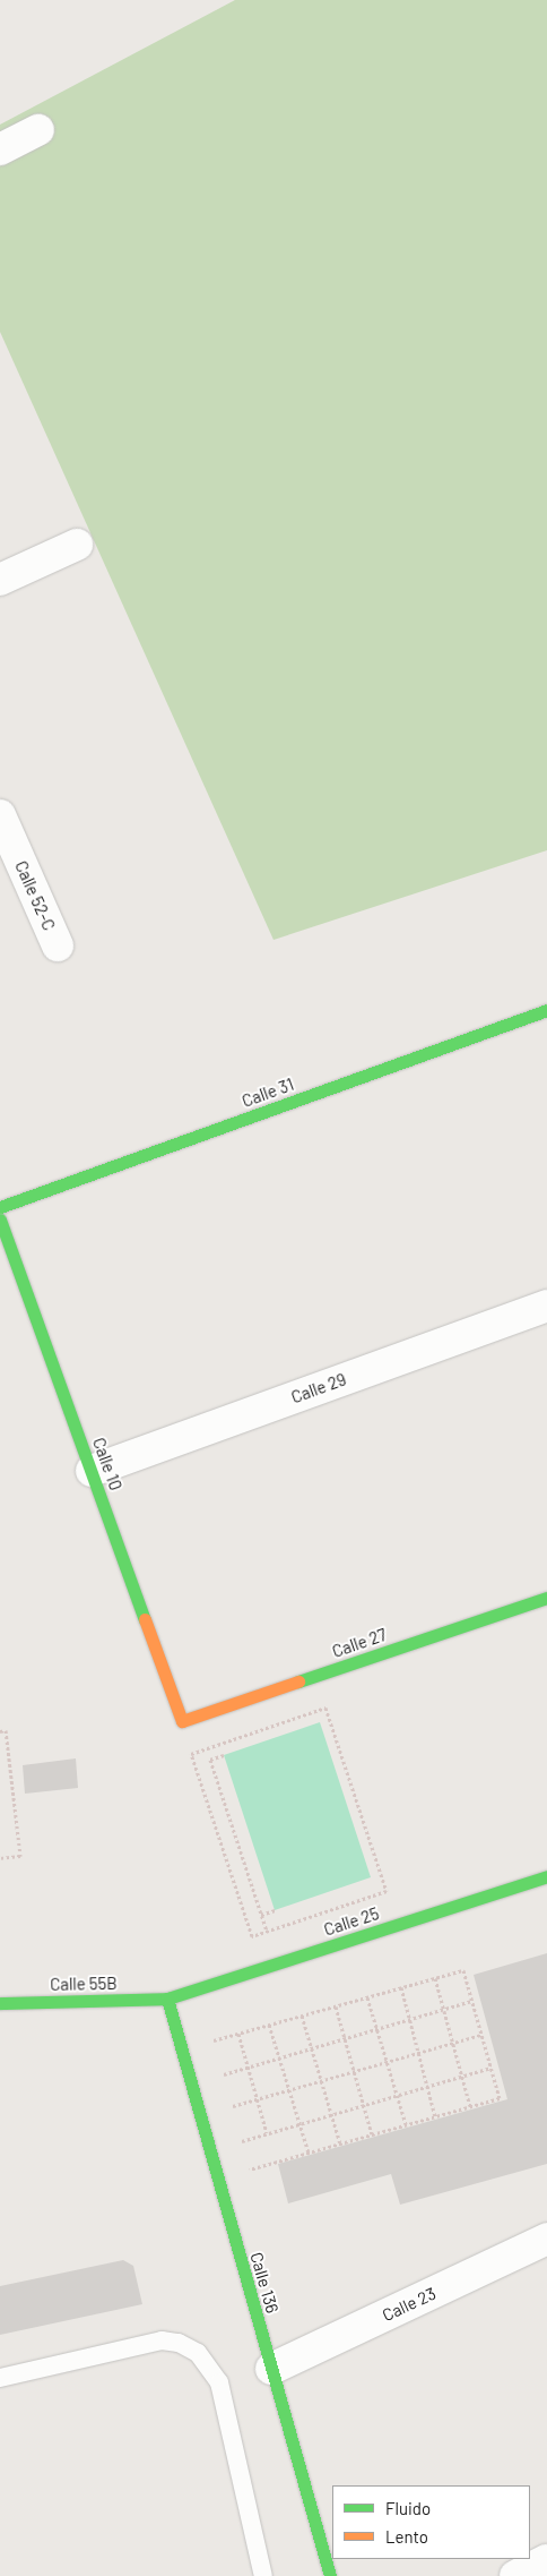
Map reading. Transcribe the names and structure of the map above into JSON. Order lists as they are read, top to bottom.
{
  "streets": {
    "street": [
      "Calle 52-C",
      "Calle 31",
      "Calle 29",
      "Calle 10",
      "Calle 27",
      "Calle 25",
      "Calle 55B",
      "Calle 136",
      "Calle 23"
    ]
  },
  "crossings": [
    ["Calle 29", "Calle 10"],
    ["Calle 10", "Calle 27"],
    ["Calle 25", "Calle 55B"],
    ["Calle 25", "Calle 136"],
    ["Calle 55B", "Calle 136"],
    ["Calle 136", "Calle 23"]
  ],
  "legend": ["Fluido", "Lento"]
}
